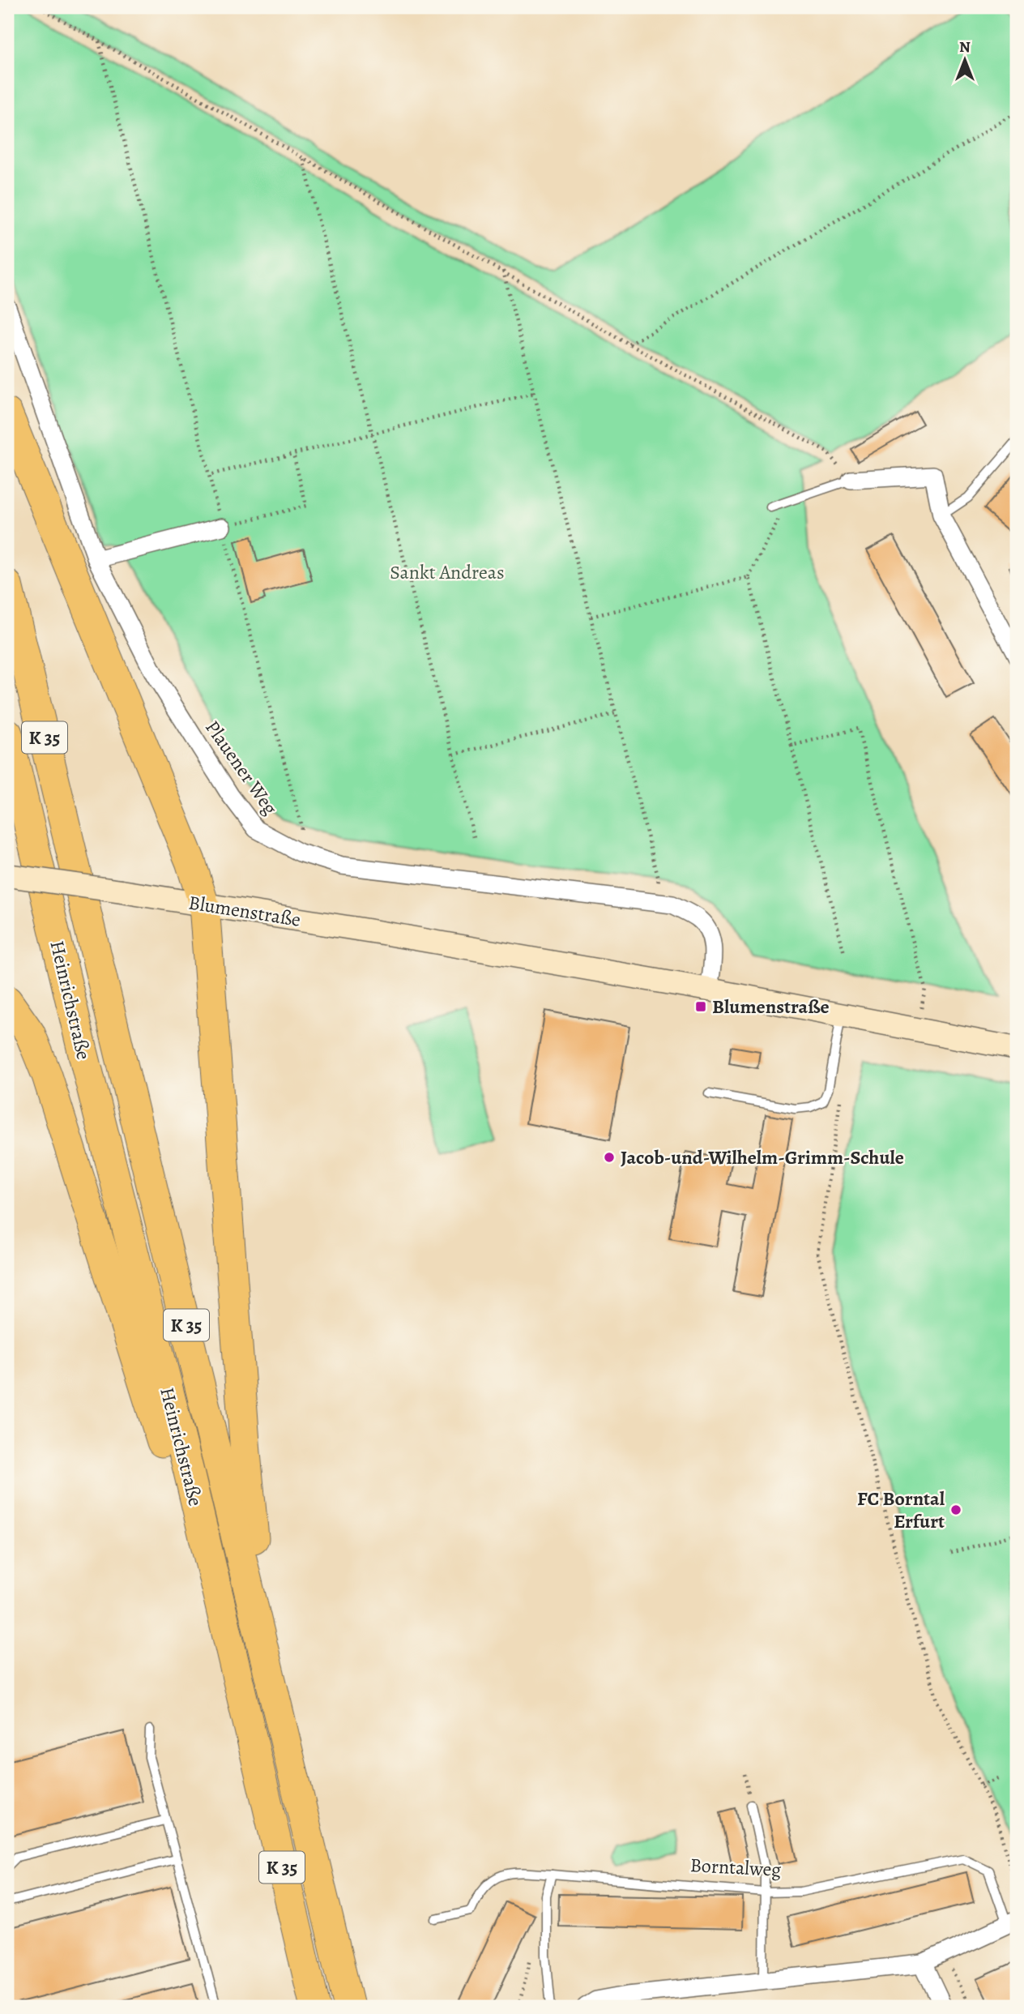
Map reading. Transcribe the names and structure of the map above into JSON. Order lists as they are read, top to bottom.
{
  "streets": {
    "highway": ["K 35", "Heinrichstraße"],
    "street": ["Plauener Weg", "Blumenstraße", "Borntalweg"]
  },
  "crossings": [
    ["Plauener Weg", "Blumenstraße"]
  ],
  "parks": ["Sankt Andreas"],
  "places": {
    "transit": ["Blumenstraße"],
    "other": ["Jacob-und-Wilhelm-Grimm-Schule", "FC Borntal Erfurt"]
  },
  "north": "top"
}
